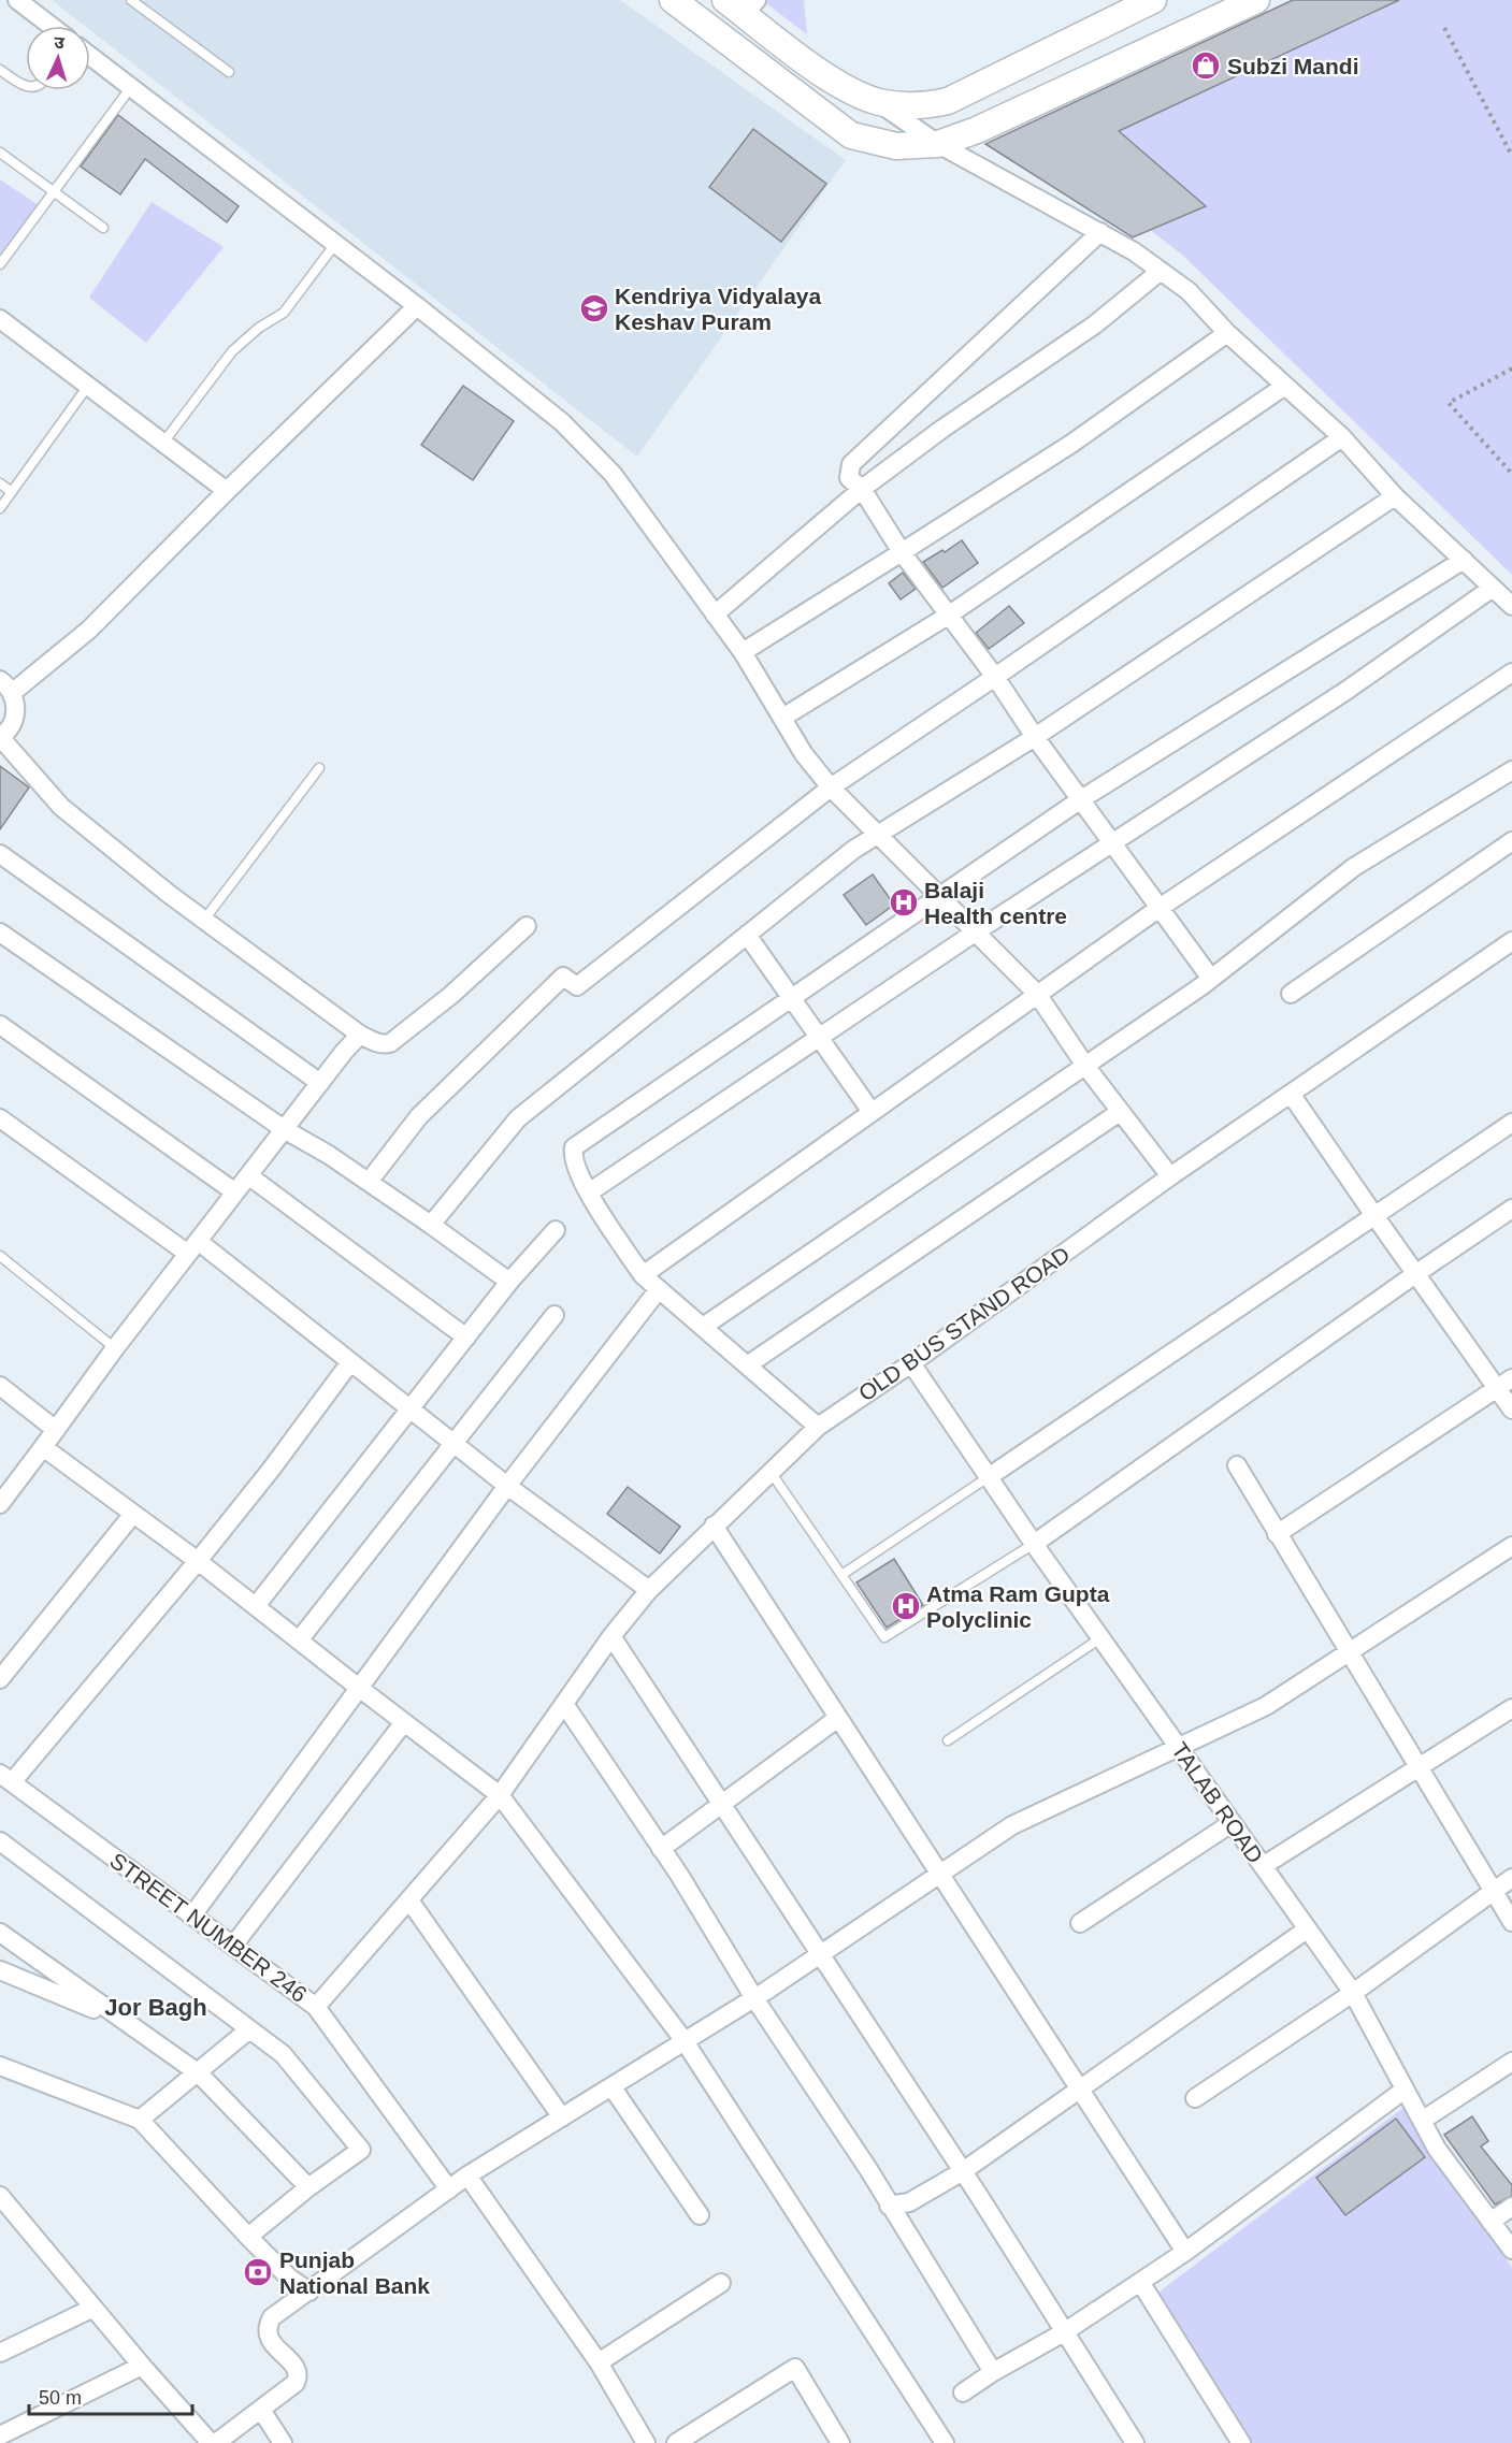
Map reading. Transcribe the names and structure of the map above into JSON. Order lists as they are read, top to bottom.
{
  "streets": {
    "street": ["OLD BUS STAND ROAD", "TALAB ROAD", "STREET NUMBER 246"]
  },
  "crossings": [
    ["OLD BUS STAND ROAD", "TALAB ROAD"],
    ["OLD BUS STAND ROAD", "STREET NUMBER 246"]
  ],
  "districts": ["Jor Bagh"],
  "places": {
    "shop": ["Subzi Mandi"],
    "school or university": ["Kendriya Vidyalaya Keshav Puram"],
    "hospital": ["Balaji Health centre", "Atma Ram Gupta Polyclinic"],
    "bank": ["Punjab National Bank"]
  },
  "scale_bar": "50 m",
  "north": "top"
}
